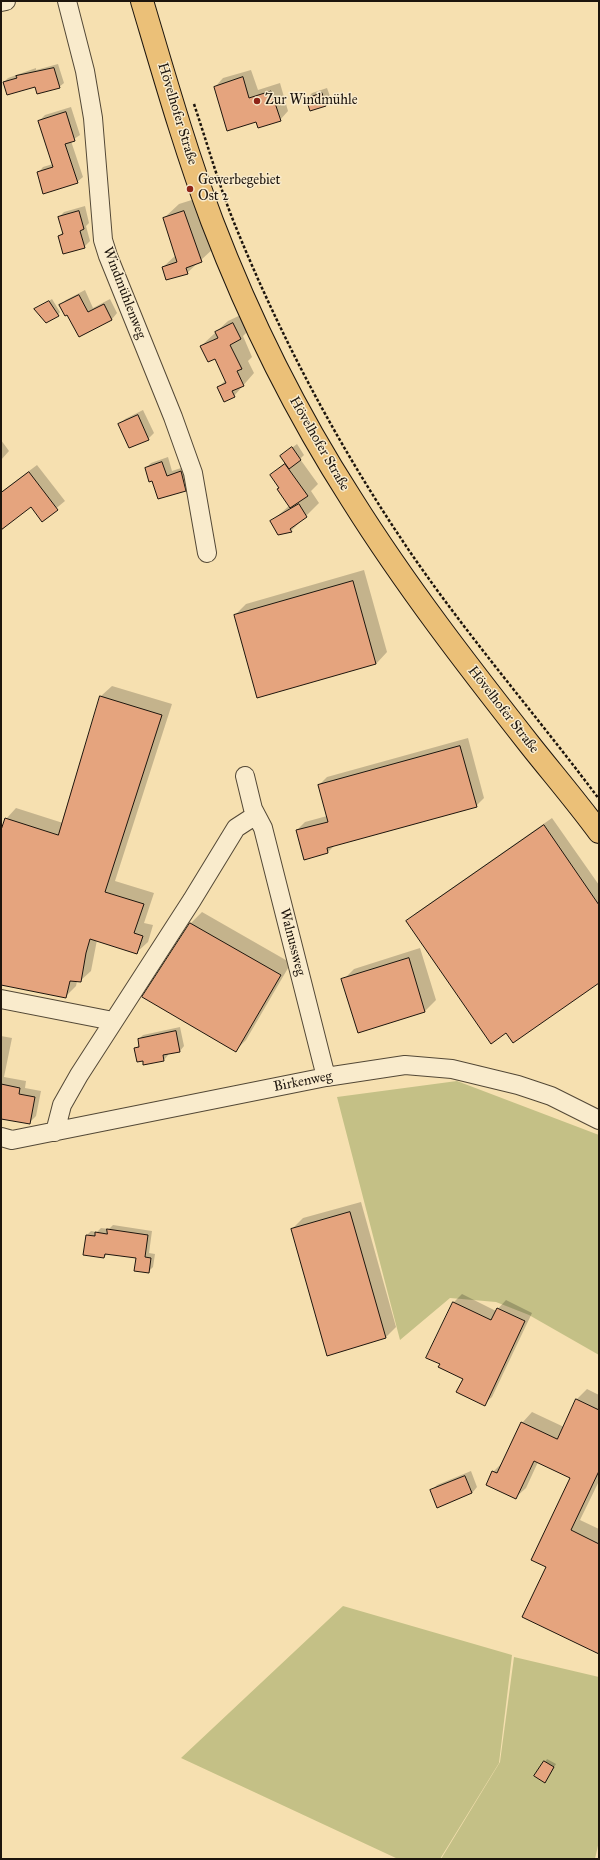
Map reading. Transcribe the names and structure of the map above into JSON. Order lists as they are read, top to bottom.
{
  "streets": {
    "main road": ["Hövelhofer Straße"],
    "street": ["Windmühlenweg", "Walnussweg", "Birkenweg"]
  },
  "crossings": [
    ["Walnussweg", "Birkenweg"]
  ],
  "places": ["Zur Windmühle", "Gewerbegebiet Ost 2"]
}
